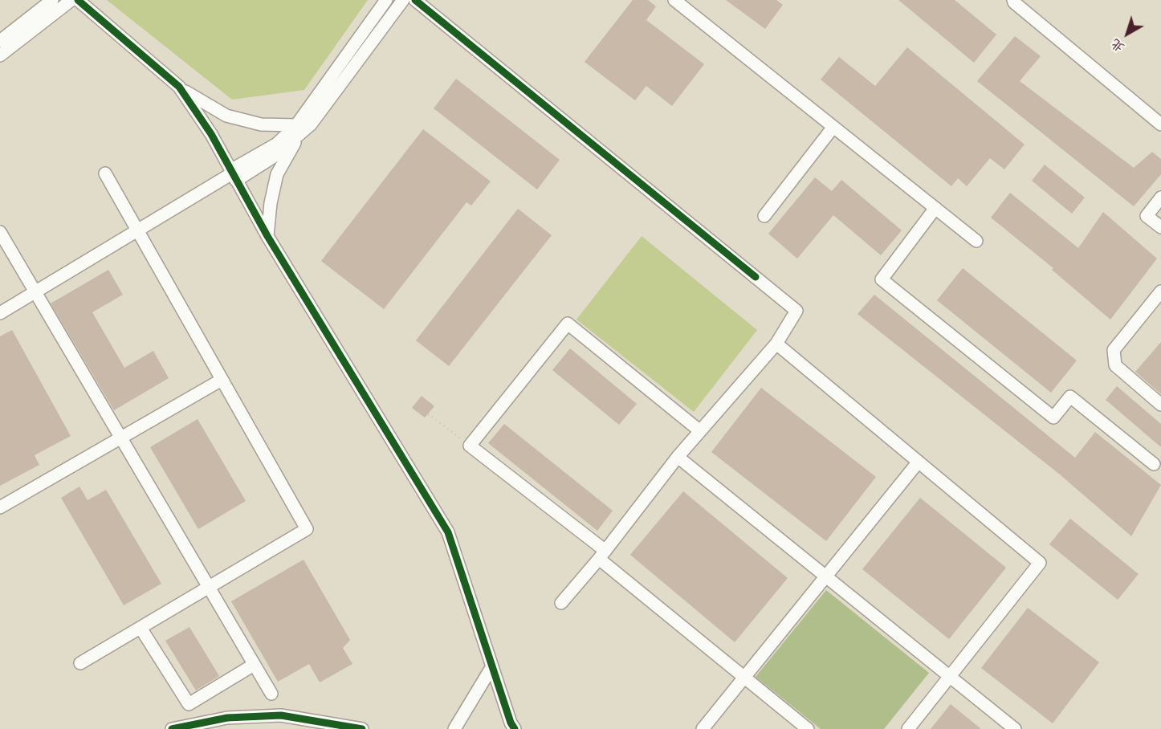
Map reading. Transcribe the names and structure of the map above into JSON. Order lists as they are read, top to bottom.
{
  "north": "bottom left"
}
